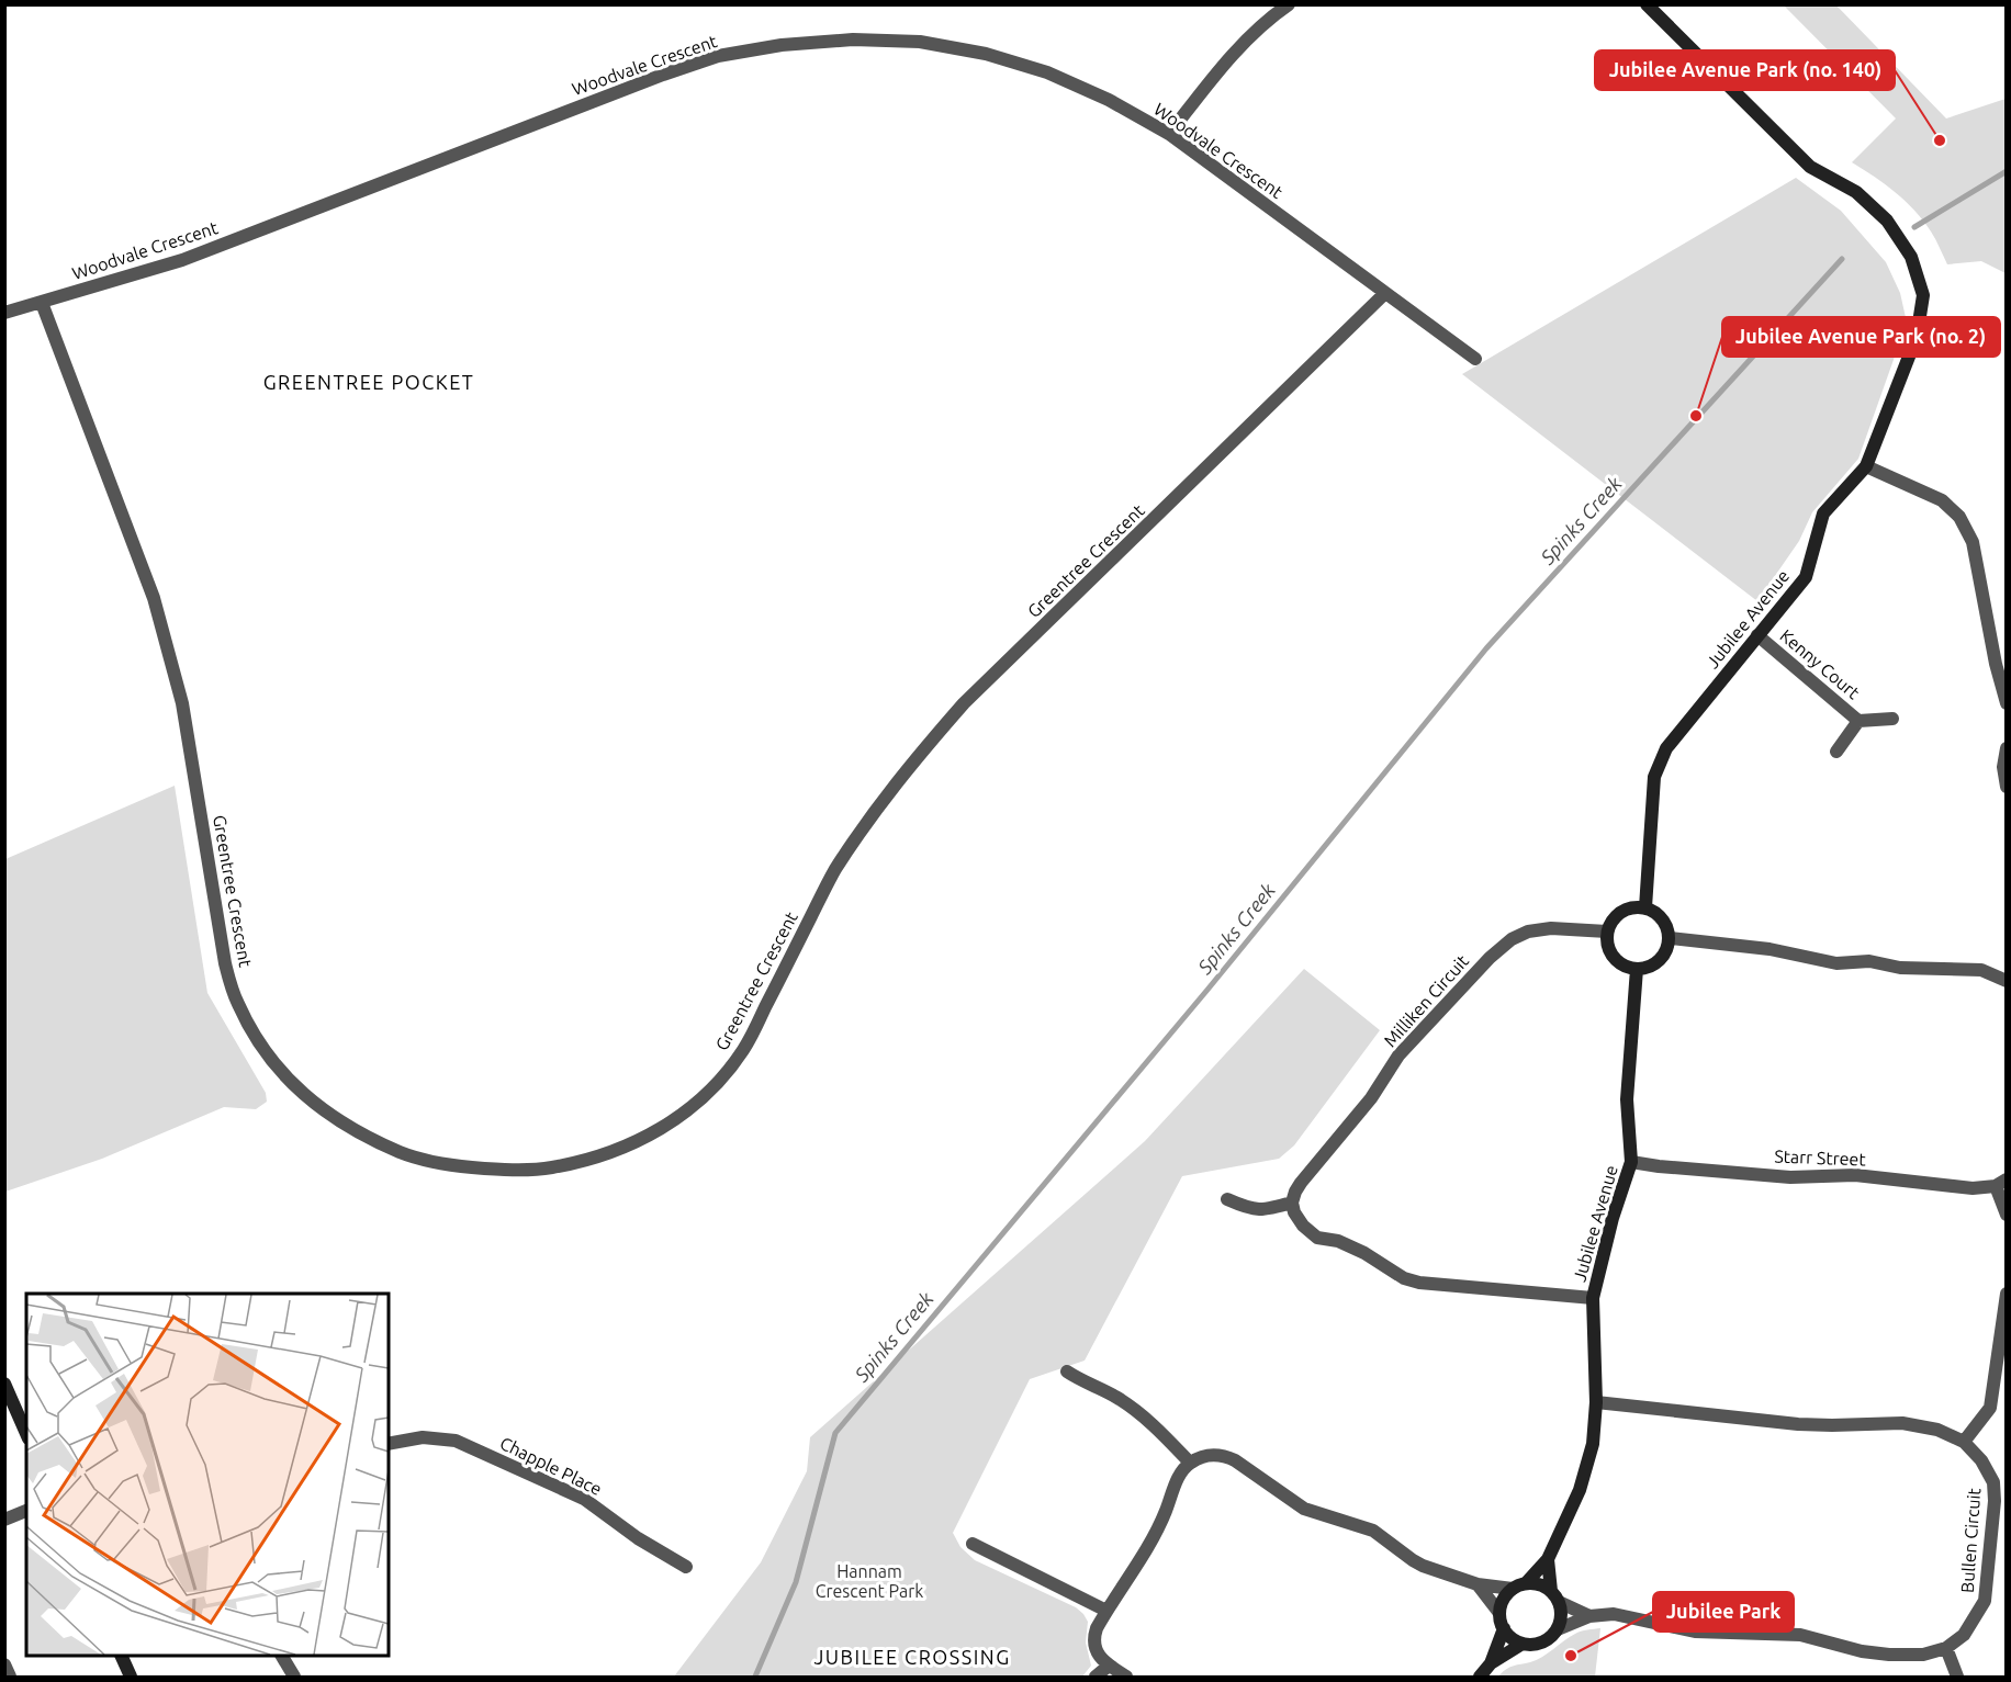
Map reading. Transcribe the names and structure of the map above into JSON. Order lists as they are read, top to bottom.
{
  "streets": {
    "street": [
      "Woodvale Crescent",
      "Greentree Crescent",
      "Jubilee Avenue",
      "Kenny Court",
      "Milliken Circuit",
      "Starr Street",
      "Chapple Place",
      "Bullen Circuit"
    ]
  },
  "crossings": [
    ["Woodvale Crescent", "Greentree Crescent"],
    ["Jubilee Avenue", "Kenny Court"],
    ["Jubilee Avenue", "Milliken Circuit"],
    ["Jubilee Avenue", "Starr Street"],
    ["Jubilee Avenue", "Bullen Circuit"]
  ],
  "districts": ["GREENTREE POCKET", "JUBILEE CROSSING"],
  "water": ["Spinks Creek"],
  "parks": ["Hannam Crescent Park"],
  "places": ["Jubilee Avenue Park (no. 140)", "Jubilee Avenue Park (no. 2)", "Jubilee Park"]
}
